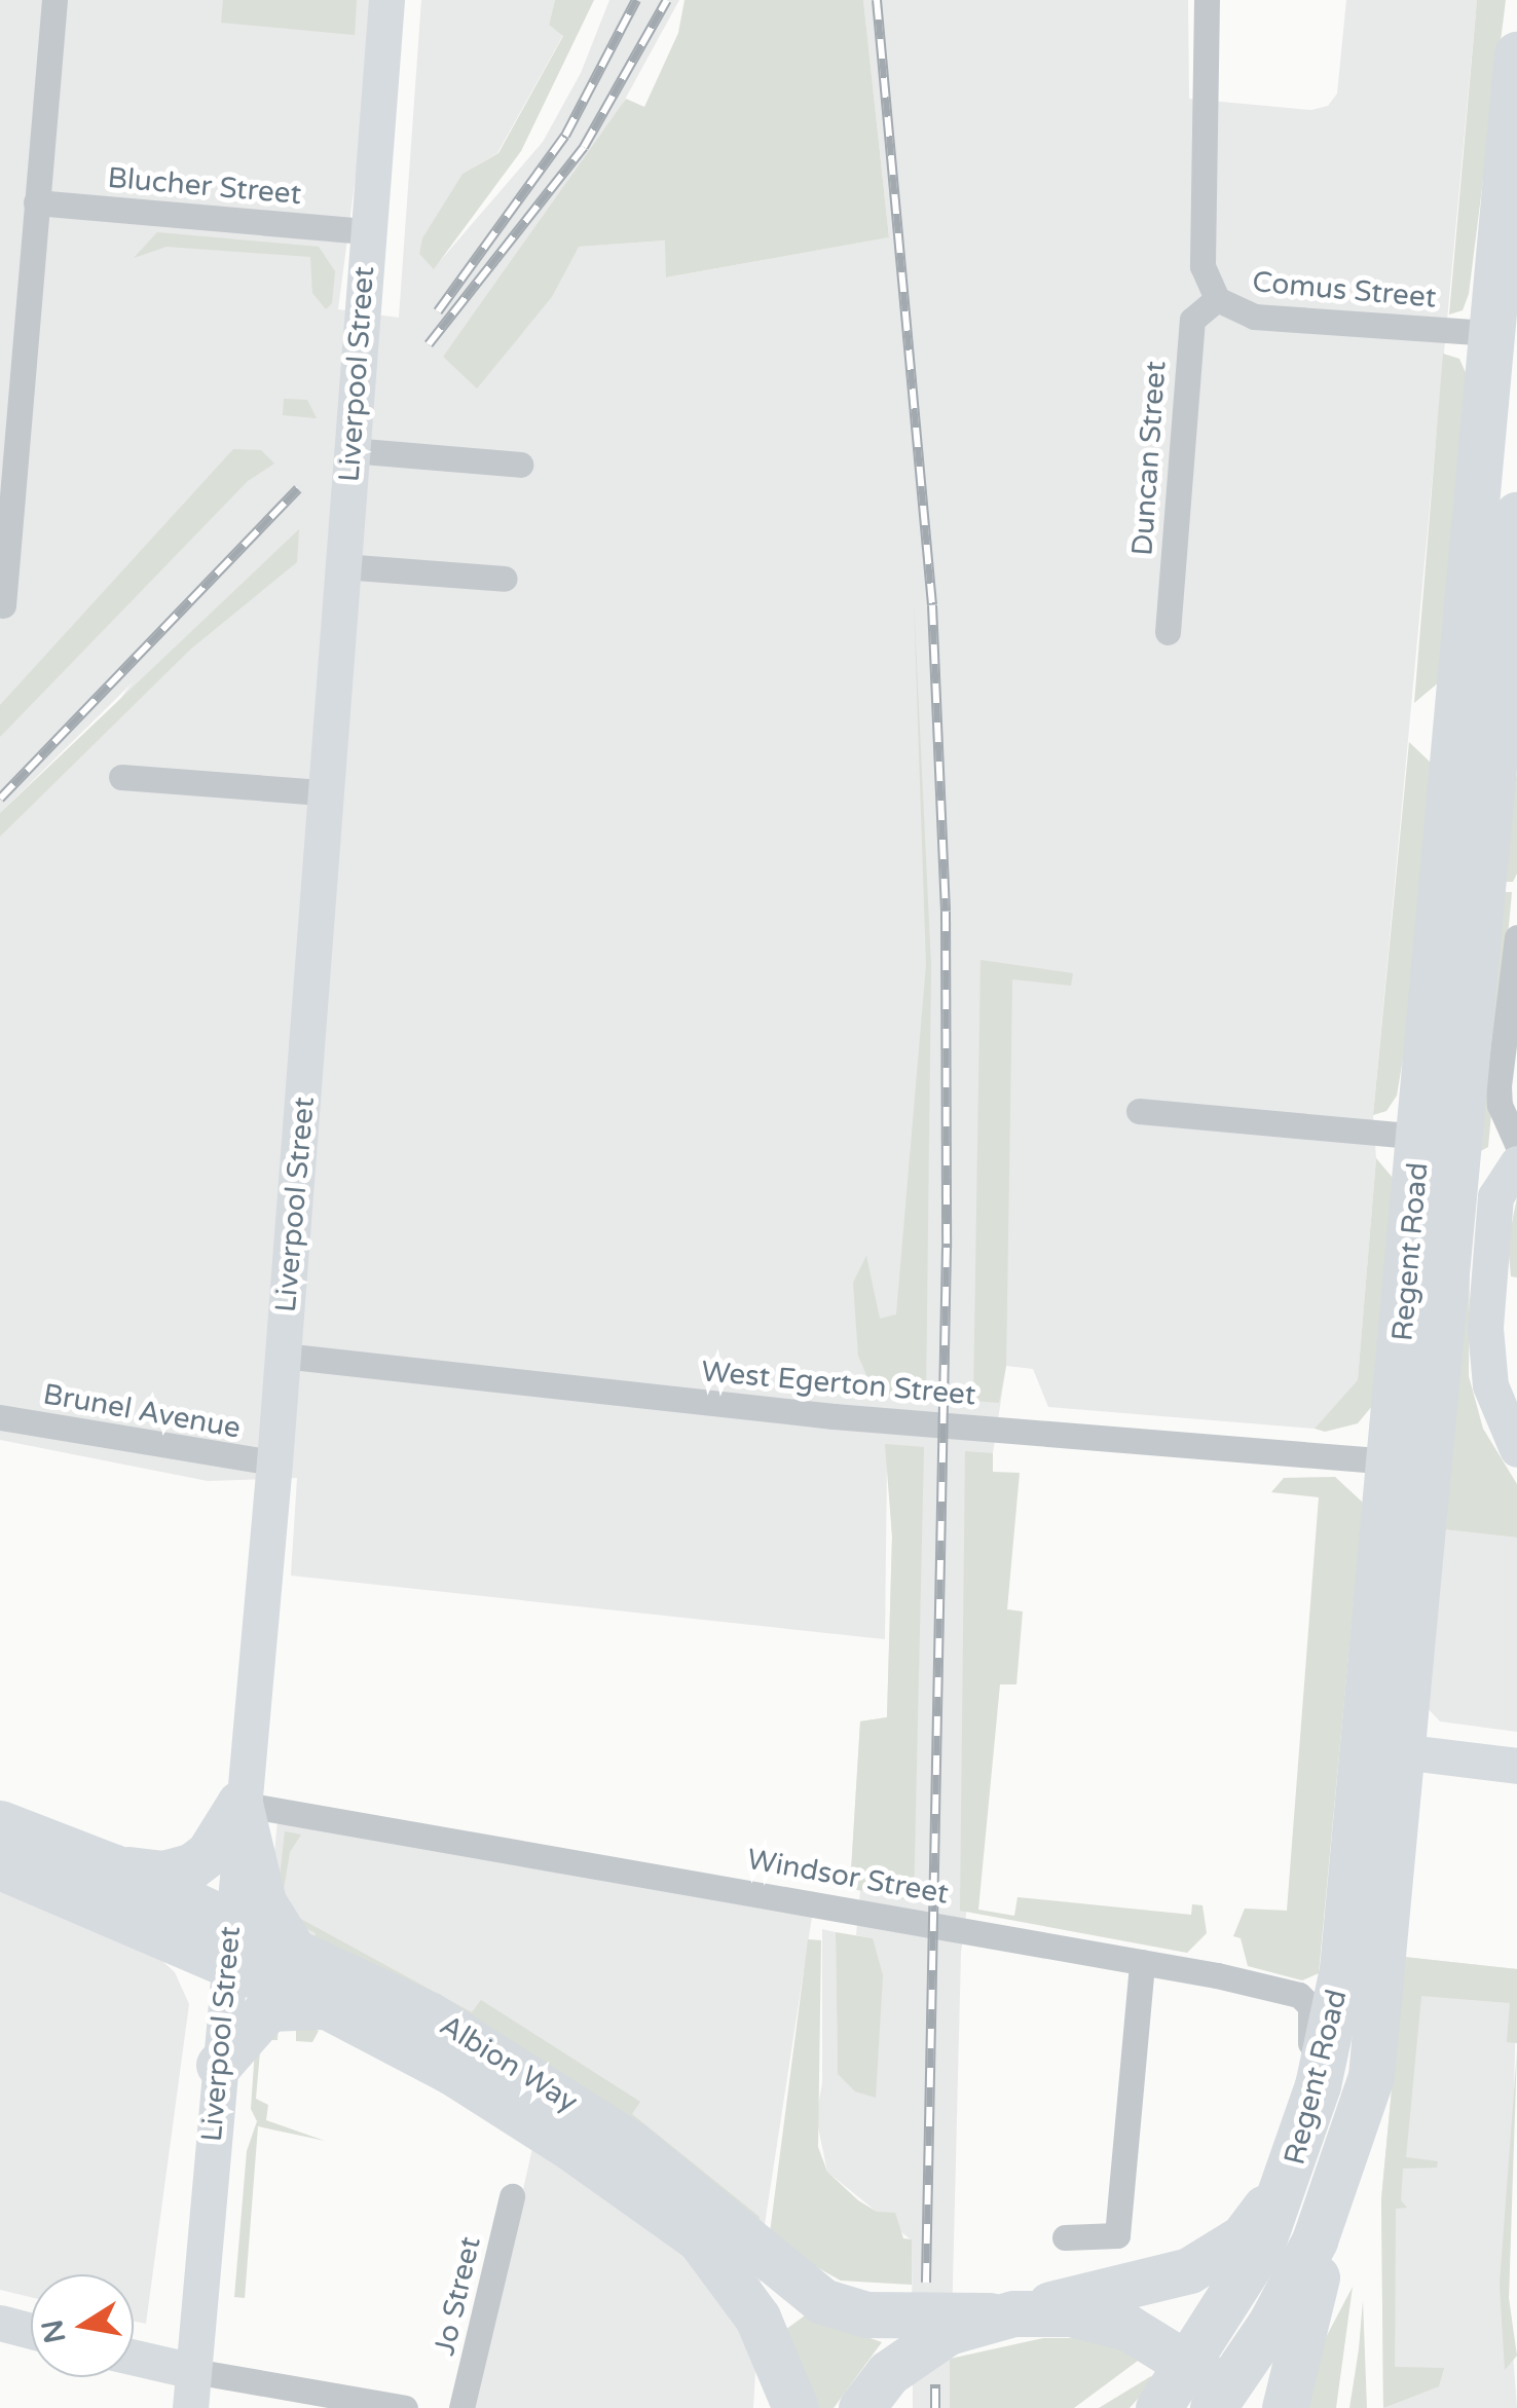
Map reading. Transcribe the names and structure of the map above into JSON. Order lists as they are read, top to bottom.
{
  "streets": {
    "highway": ["Regent Road", "Albion Way"],
    "street": [
      "Blucher Street",
      "Comus Street",
      "Liverpool Street",
      "Duncan Street",
      "West Egerton Street",
      "Brunel Avenue",
      "Windsor Street",
      "Jo Street"
    ]
  },
  "crossings": [
    ["Blucher Street", "Liverpool Street"],
    ["Comus Street", "Duncan Street"],
    ["Comus Street", "Regent Road"],
    ["Liverpool Street", "West Egerton Street"],
    ["Liverpool Street", "Brunel Avenue"],
    ["Liverpool Street", "Windsor Street"],
    ["Liverpool Street", "Albion Way"],
    ["Regent Road", "West Egerton Street"],
    ["Regent Road", "Windsor Street"]
  ],
  "north": "left"
}
